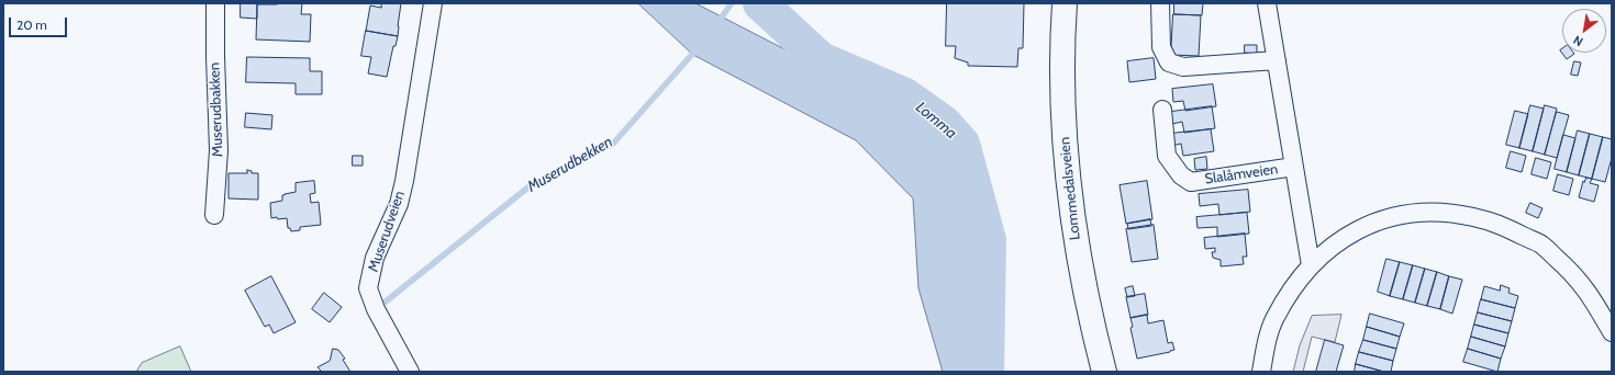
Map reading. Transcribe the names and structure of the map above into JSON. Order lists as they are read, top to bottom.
{
  "streets": {
    "main road": ["Lommedalsveien"],
    "street": ["Muserudbakken", "Slalåmveien", "Muserudveien"]
  },
  "water": ["Lomma", "Muserudbekken"],
  "scale_bar": "20 m",
  "north": "bottom left"
}
